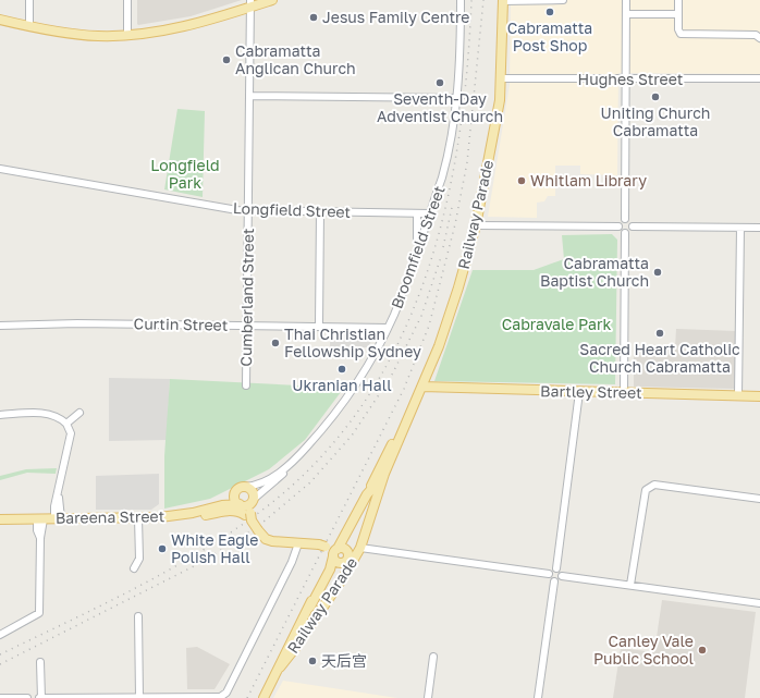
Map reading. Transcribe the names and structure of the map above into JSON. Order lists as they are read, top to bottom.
{
  "streets": {
    "main road": ["Railway Parade", "Bartley Street", "Bareena Street"],
    "street": [
      "Hughes Street",
      "Longfield Street",
      "Broomfield Street",
      "Cumberland Street",
      "Curtin Street"
    ]
  },
  "crossings": [
    ["Hughes Street", "Railway Parade"],
    ["Longfield Street", "Broomfield Street"],
    ["Longfield Street", "Cumberland Street"],
    ["Railway Parade", "Bartley Street"],
    ["Broomfield Street", "Curtin Street"],
    ["Cumberland Street", "Curtin Street"]
  ],
  "parks": ["Longfield Park", "Cabravale Park"],
  "places": [
    "Cabramatta Post Shop",
    "Jesus Family Centre",
    "Cabramatta Anglican Church",
    "Seventh-Day Adventist Church",
    "Uniting Church Cabramatta",
    "Whitlam Library",
    "Cabramatta Baptist Church",
    "Sacred Heart Catholic Church Cabramatta",
    "Thai Christian Fellowship Sydney",
    "Ukranian Hall",
    "White Eagle Polish Hall",
    "Canley Vale Public School",
    "天后宫"
  ]
}
